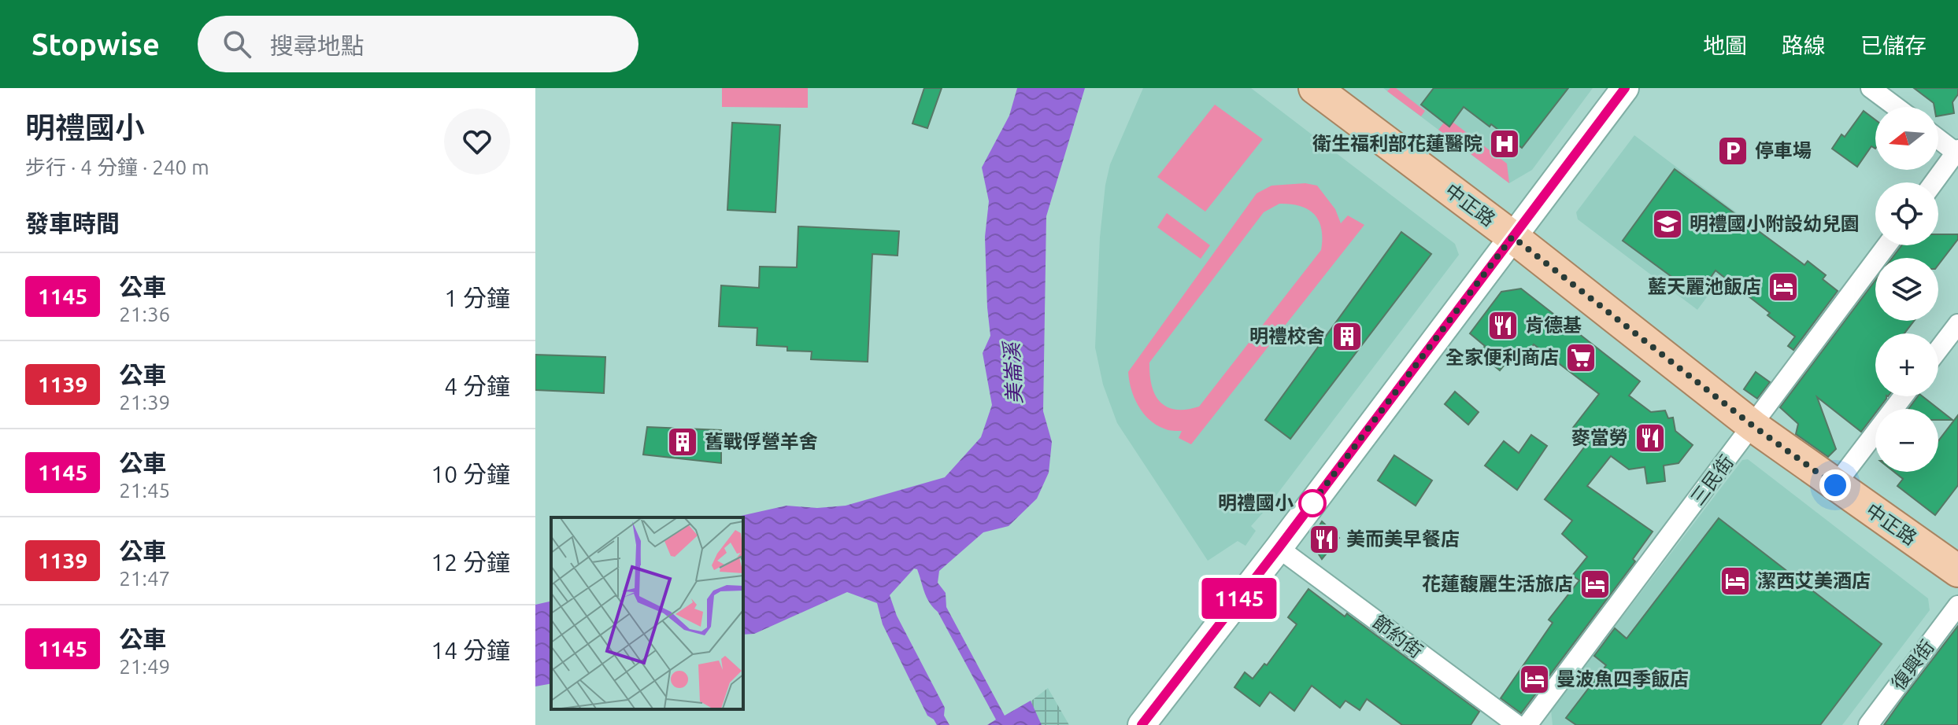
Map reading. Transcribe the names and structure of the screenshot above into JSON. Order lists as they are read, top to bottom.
{
  "streets": {
    "main road": ["中正路"],
    "street": ["三民街", "節約街", "復興街"]
  },
  "crossings": [
    ["中正路", "三民街"]
  ],
  "water": ["美崙溪"],
  "places": {
    "hospital": ["衛生福利部花蓮醫院"],
    "parking": ["停車場"],
    "school or university": ["明禮國小附設幼兒園"],
    "hotel": [
      "藍天麗池飯店",
      "潔西艾美酒店",
      "花蓮馥麗生活旅店",
      "曼波魚四季飯店"
    ],
    "restaurant": ["肯德基", "麥當勞", "美而美早餐店"],
    "building": ["明禮校舍", "舊戰俘營羊舍"],
    "supermarket": ["全家便利商店"],
    "other": ["明禮國小"]
  },
  "lines": ["bus line 1145"],
  "north": "left",
  "page": {
    "header": "Stopwise",
    "search": "搜尋地點",
    "nav": ["地圖", "路線", "已儲存"],
    "heading": [
      ["明禮國小", "步行 · 4 分鐘 · 240 m"],
      "發車時間"
    ],
    "on_map": "1145",
    "map_buttons": ["+", "−"],
    "list": [
      {
        "mark": "1145",
        "name": "公車",
        "note": "21:36",
        "value": "1 分鐘"
      },
      {
        "mark": "1139",
        "name": "公車",
        "note": "21:39",
        "value": "4 分鐘"
      },
      {
        "mark": "1145",
        "name": "公車",
        "note": "21:45",
        "value": "10 分鐘"
      },
      {
        "mark": "1139",
        "name": "公車",
        "note": "21:47",
        "value": "12 分鐘"
      },
      {
        "mark": "1145",
        "name": "公車",
        "note": "21:49",
        "value": "14 分鐘"
      }
    ]
  }
}
